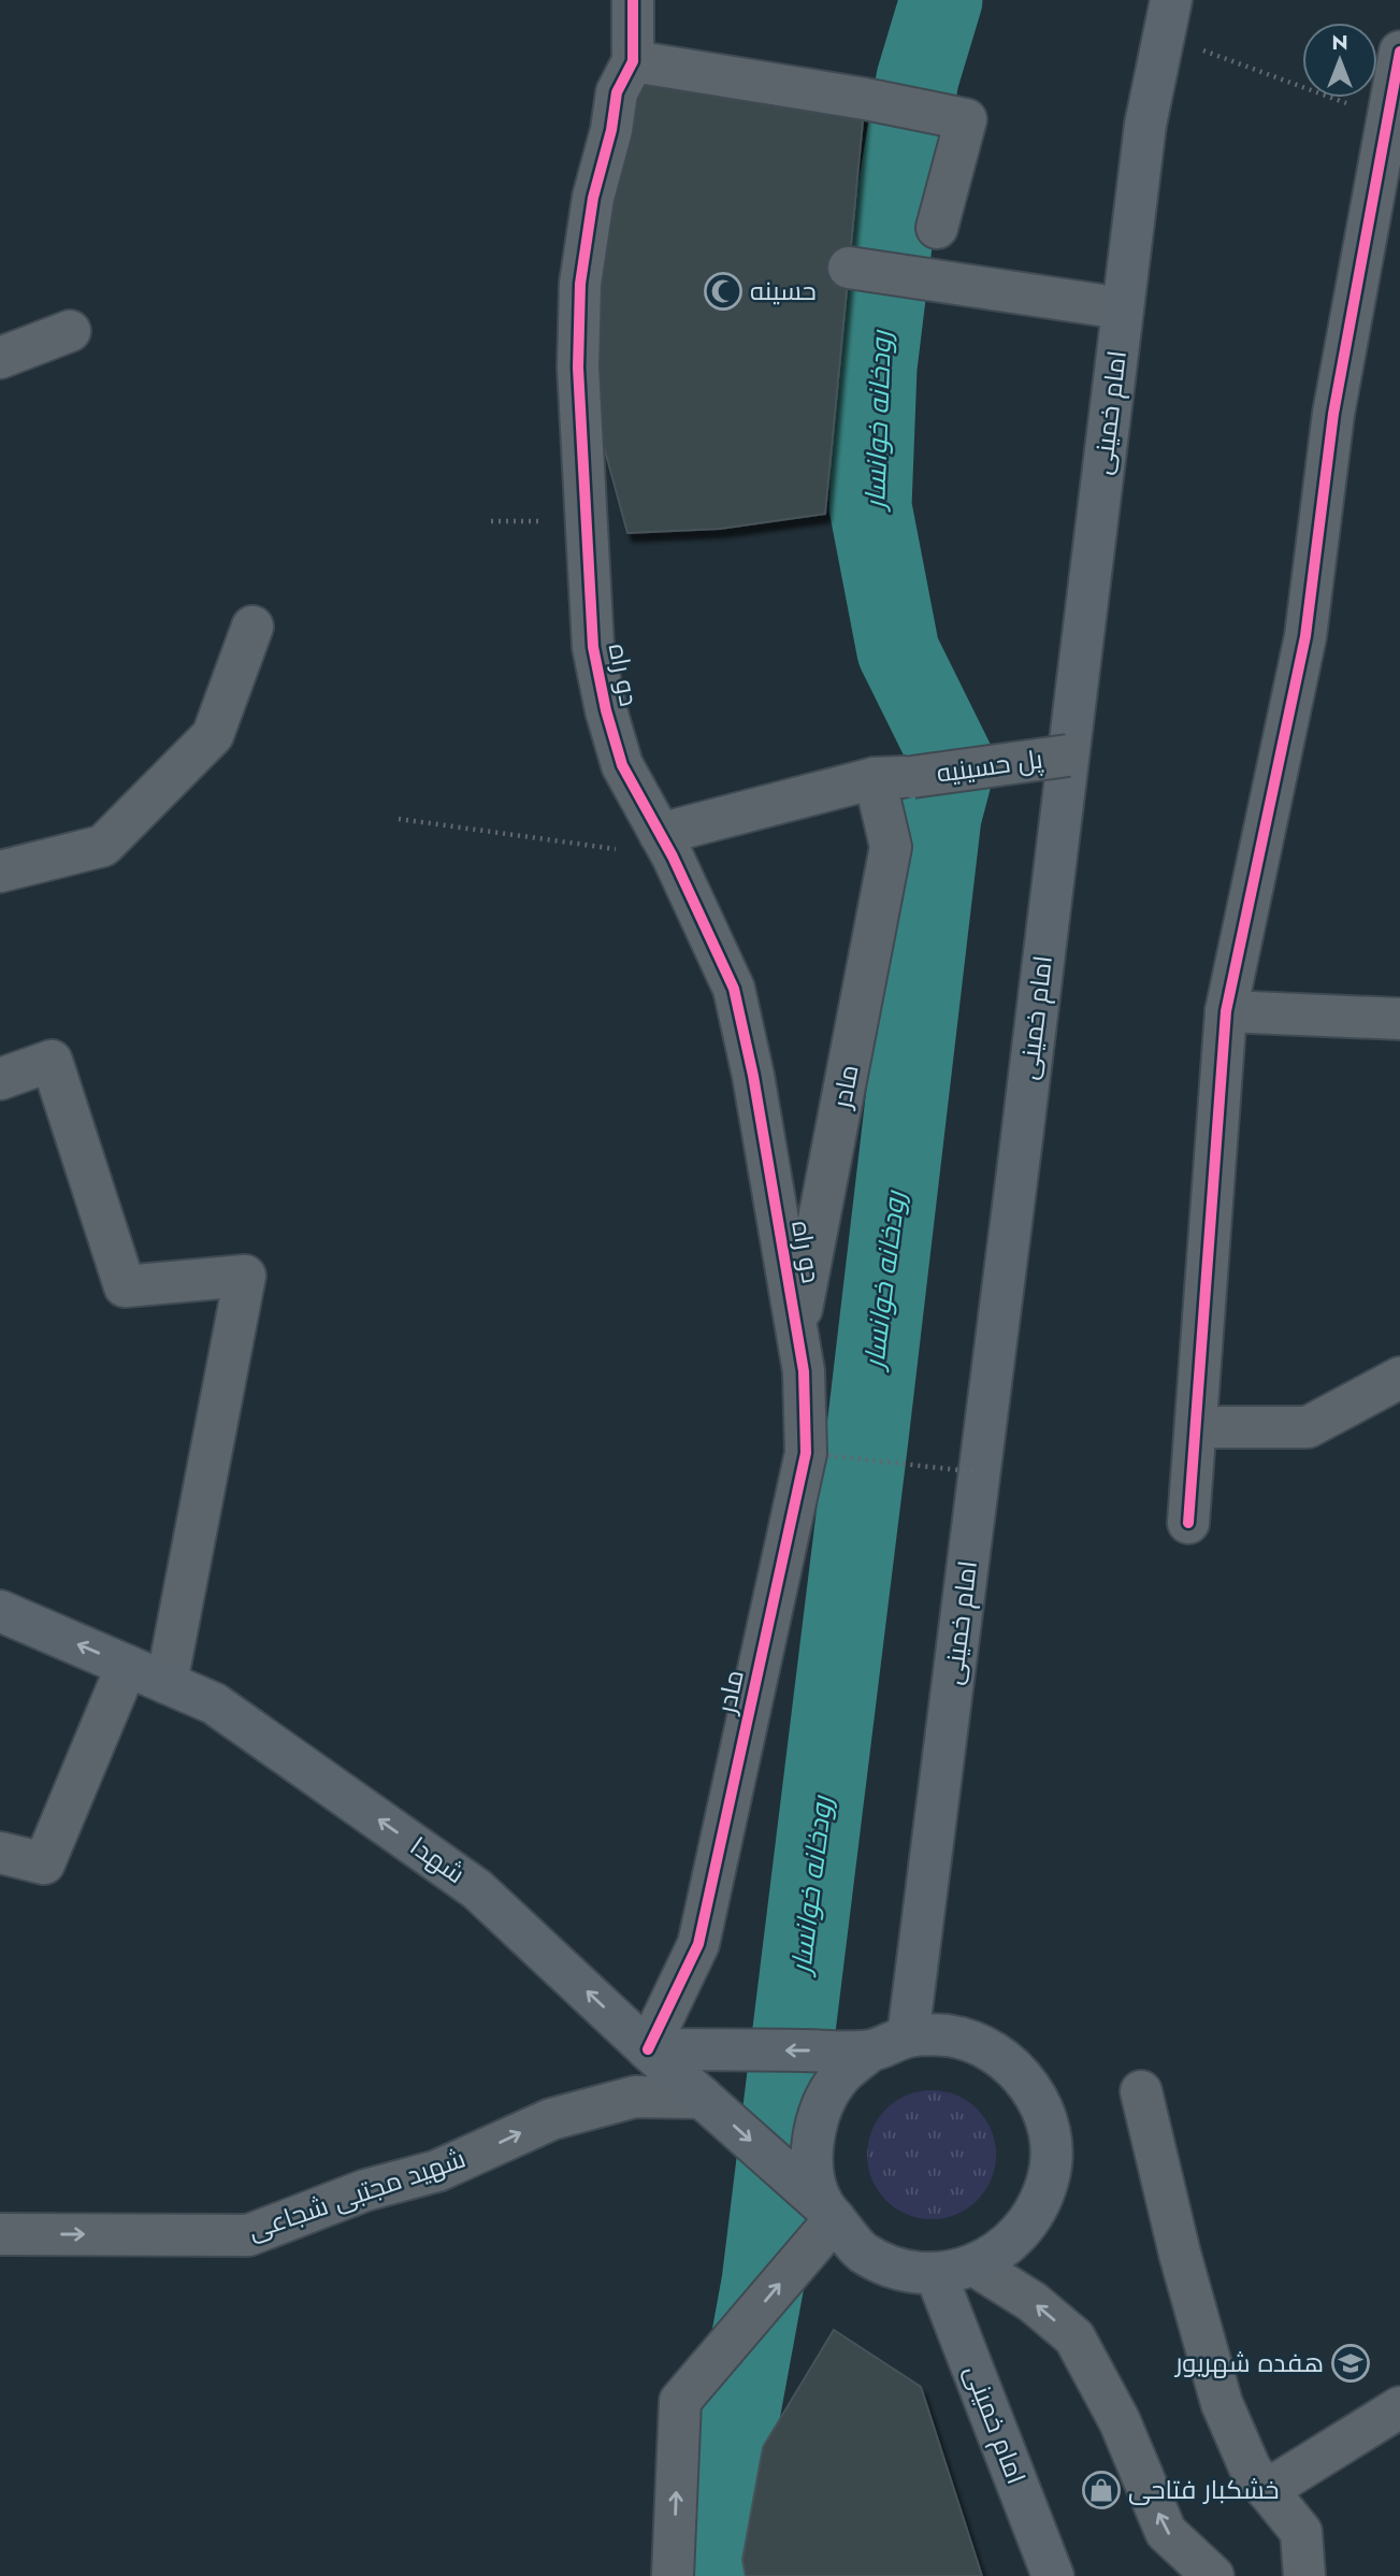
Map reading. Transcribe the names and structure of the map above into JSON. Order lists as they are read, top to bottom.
{
  "streets": {
    "main road": ["امام خمینی", "شهدا"],
    "street": [
      "دو راه",
      "پل حسینیه",
      "مادر",
      "شهید مجتبی شجاعی"
    ]
  },
  "crossings": [
    ["امام خمینی", "پل حسینیه"],
    ["امام خمینی", "شهدا"],
    ["دو راه", "پل حسینیه"],
    ["دو راه", "مادر"],
    ["پل حسینیه", "مادر"],
    ["مادر", "شهدا"],
    ["شهدا", "شهید مجتبی شجاعی"]
  ],
  "one_way": ["شهید مجتبی شجاعی"],
  "water": ["رودخانه خوانسار"],
  "places": {
    "mosque": ["حسینه"],
    "school or university": ["هفده شهریور"],
    "shop": ["خشکبار فتاحی"]
  },
  "north": "top"
}
